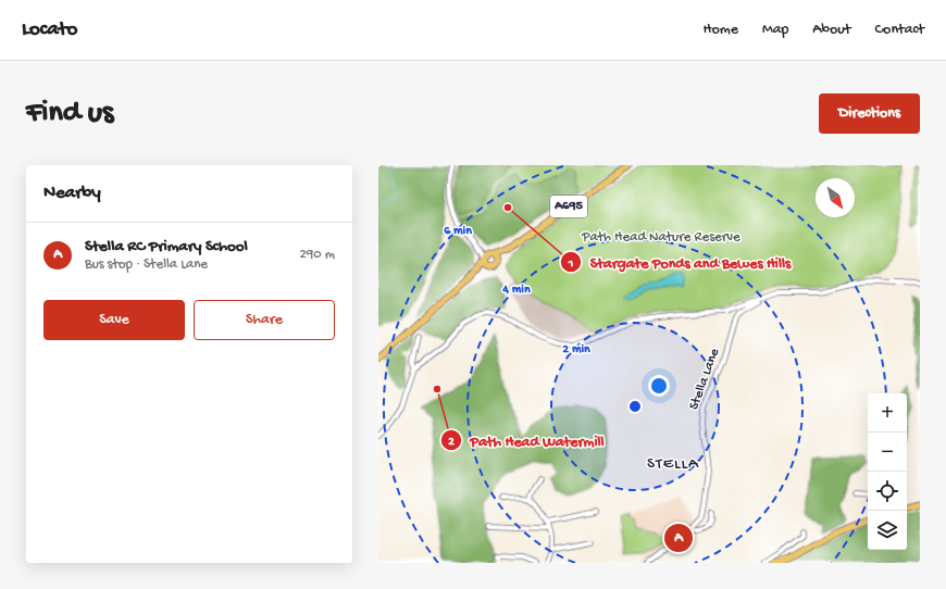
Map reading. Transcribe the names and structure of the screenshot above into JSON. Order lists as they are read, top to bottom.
{
  "streets": {
    "main road": ["A695"],
    "street": ["Stella Lane"]
  },
  "districts": ["STELLA"],
  "parks": ["Path Head Nature Reserve"],
  "places": ["Stargate Ponds and Bewes Hills", "Path Head Watermill"],
  "north": "bottom right",
  "page": {
    "header": "Locato",
    "nav": [
      "Home",
      "Map",
      "About",
      "Contact"
    ],
    "buttons": [
      "Directions",
      ["Save", "Share"]
    ],
    "title": "Find us",
    "heading": "Nearby",
    "list": [
      {
        "mark": "A",
        "name": "Stella RC Primary School",
        "note": "Bus stop · Stella Lane",
        "value": "290 m"
      }
    ],
    "map_buttons": ["+", "−"],
    "pins": "A"
  },
  "rings": ["6 min", "4 min", "2 min"]
}
